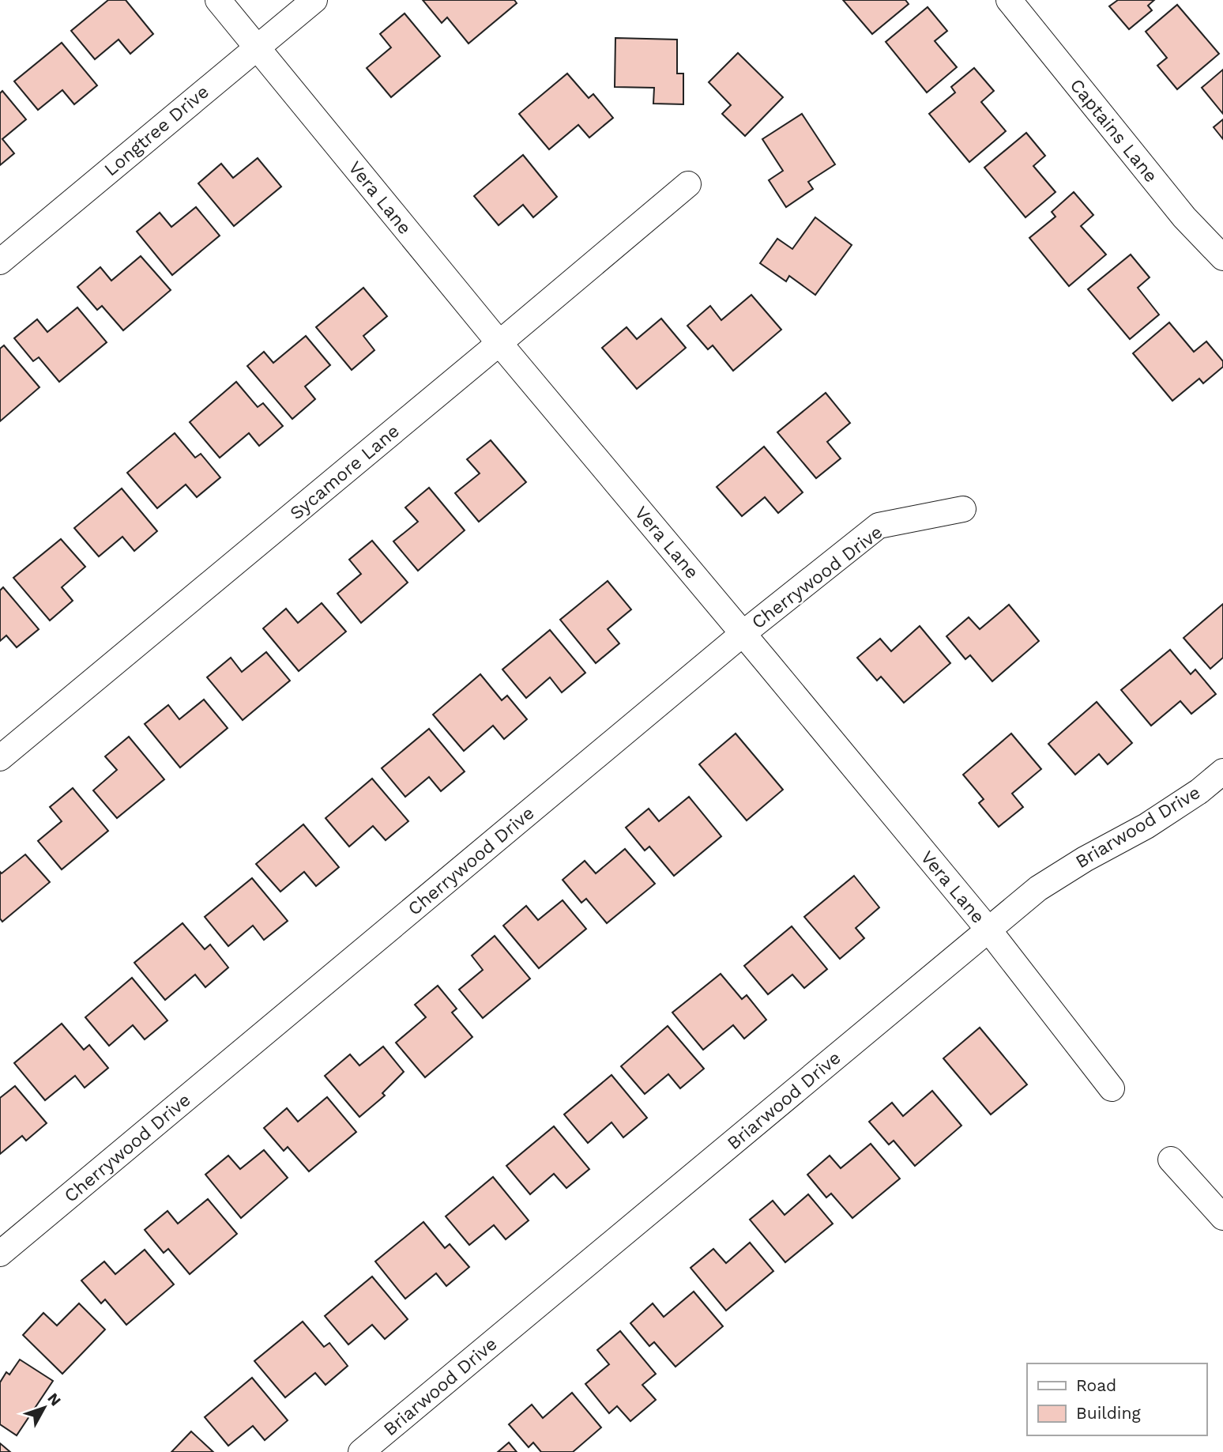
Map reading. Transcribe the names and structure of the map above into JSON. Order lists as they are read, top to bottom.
{
  "streets": {
    "street": [
      "Longtree Drive",
      "Captains Lane",
      "Vera Lane",
      "Sycamore Lane",
      "Cherrywood Drive",
      "Briarwood Drive"
    ]
  },
  "crossings": [
    ["Longtree Drive", "Vera Lane"],
    ["Vera Lane", "Sycamore Lane"],
    ["Vera Lane", "Cherrywood Drive"],
    ["Vera Lane", "Briarwood Drive"]
  ],
  "legend": ["Road", "Building"],
  "north": "top right"
}
